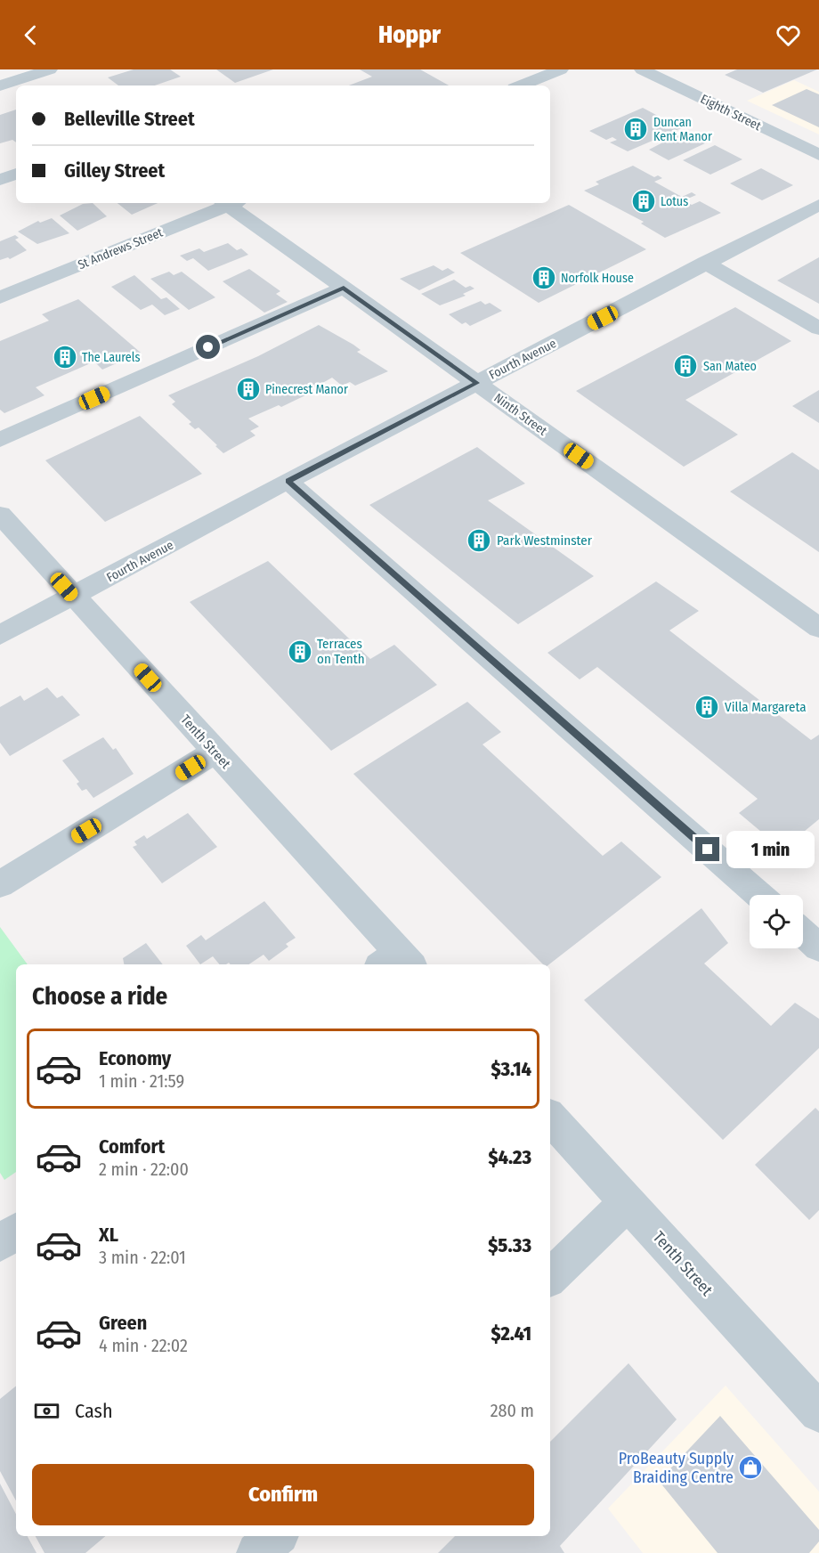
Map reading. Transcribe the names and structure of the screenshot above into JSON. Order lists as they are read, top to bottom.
{
  "streets": {
    "street": [
      "Eighth Street",
      "St Andrews Street",
      "Fourth Avenue",
      "Ninth Street",
      "Tenth Street"
    ]
  },
  "crossings": [
    ["Fourth Avenue", "Ninth Street"],
    ["Fourth Avenue", "Tenth Street"]
  ],
  "places": {
    "building": [
      "Duncan Kent Manor",
      "Lotus",
      "Norfolk House",
      "The Laurels",
      "San Mateo",
      "Pinecrest Manor",
      "Park Westminster",
      "Terraces on Tenth",
      "Villa Margareta"
    ],
    "shop": ["ProBeauty Supply Braiding Centre"]
  },
  "page": {
    "header": "Hoppr",
    "banner": ["Belleville Street", "Gilley Street"],
    "bubble": "1 min",
    "heading": "Choose a ride",
    "list": [
      {
        "name": "Economy",
        "note": "1 min · 21:59",
        "value": "$3.14"
      },
      {
        "name": "Comfort",
        "note": "2 min · 22:00",
        "value": "$4.23"
      },
      {
        "name": "XL",
        "note": "3 min · 22:01",
        "value": "$5.33"
      },
      {
        "name": "Green",
        "note": "4 min · 22:02",
        "value": "$2.41"
      }
    ],
    "pay": ["Cash", "280 m"],
    "buttons": "Confirm"
  }
}
